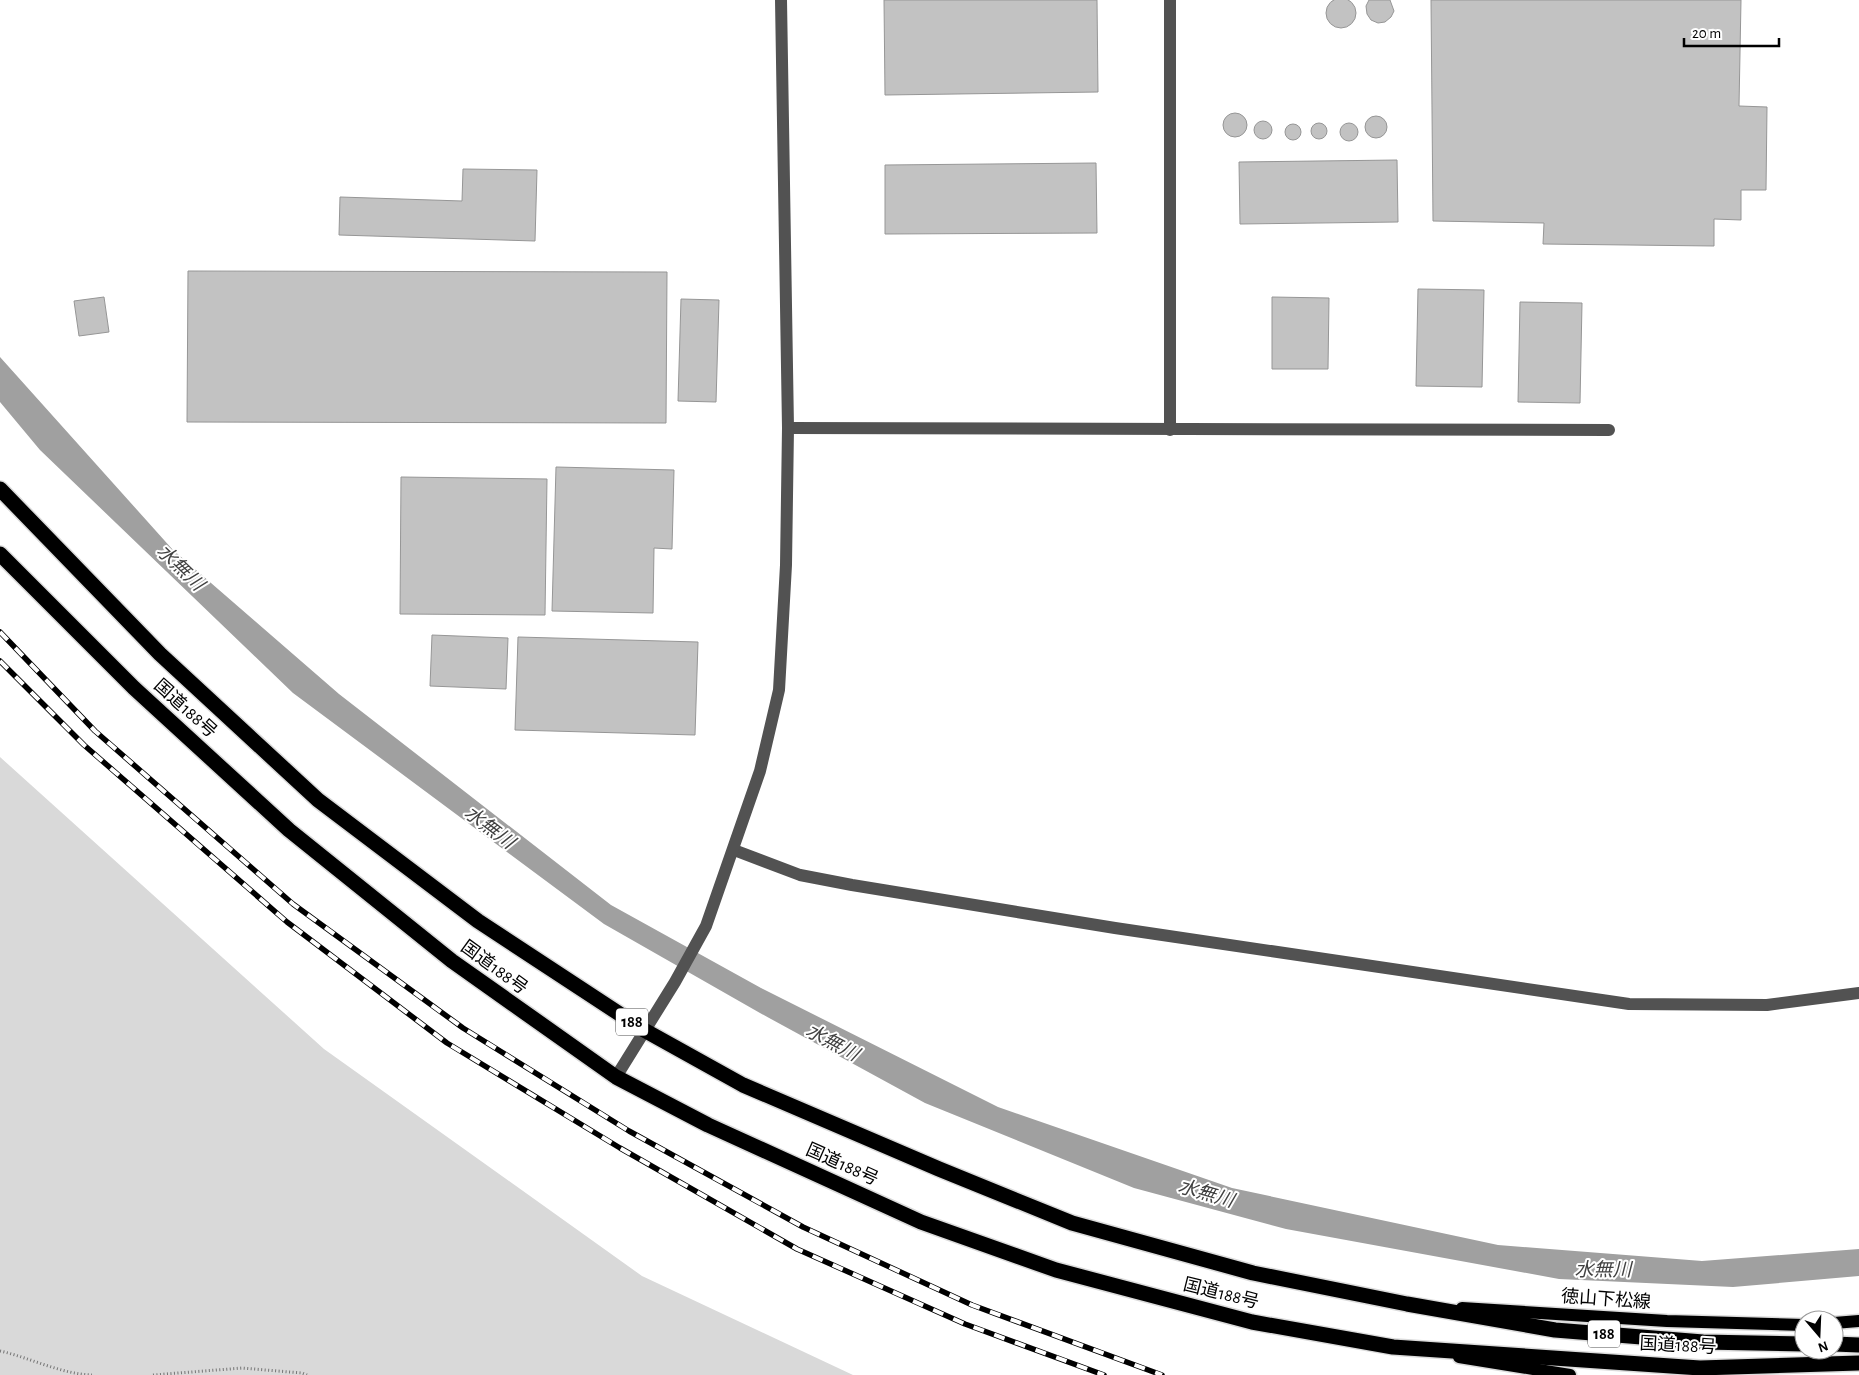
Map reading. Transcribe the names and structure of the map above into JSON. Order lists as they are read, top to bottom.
{
  "streets": {
    "highway": ["国道188号", "188"],
    "main road": ["徳山下松線"]
  },
  "crossings": [
    ["国道188号", "徳山下松線"]
  ],
  "water": ["水無川"],
  "scale_bar": "20 m",
  "north": "bottom"
}
